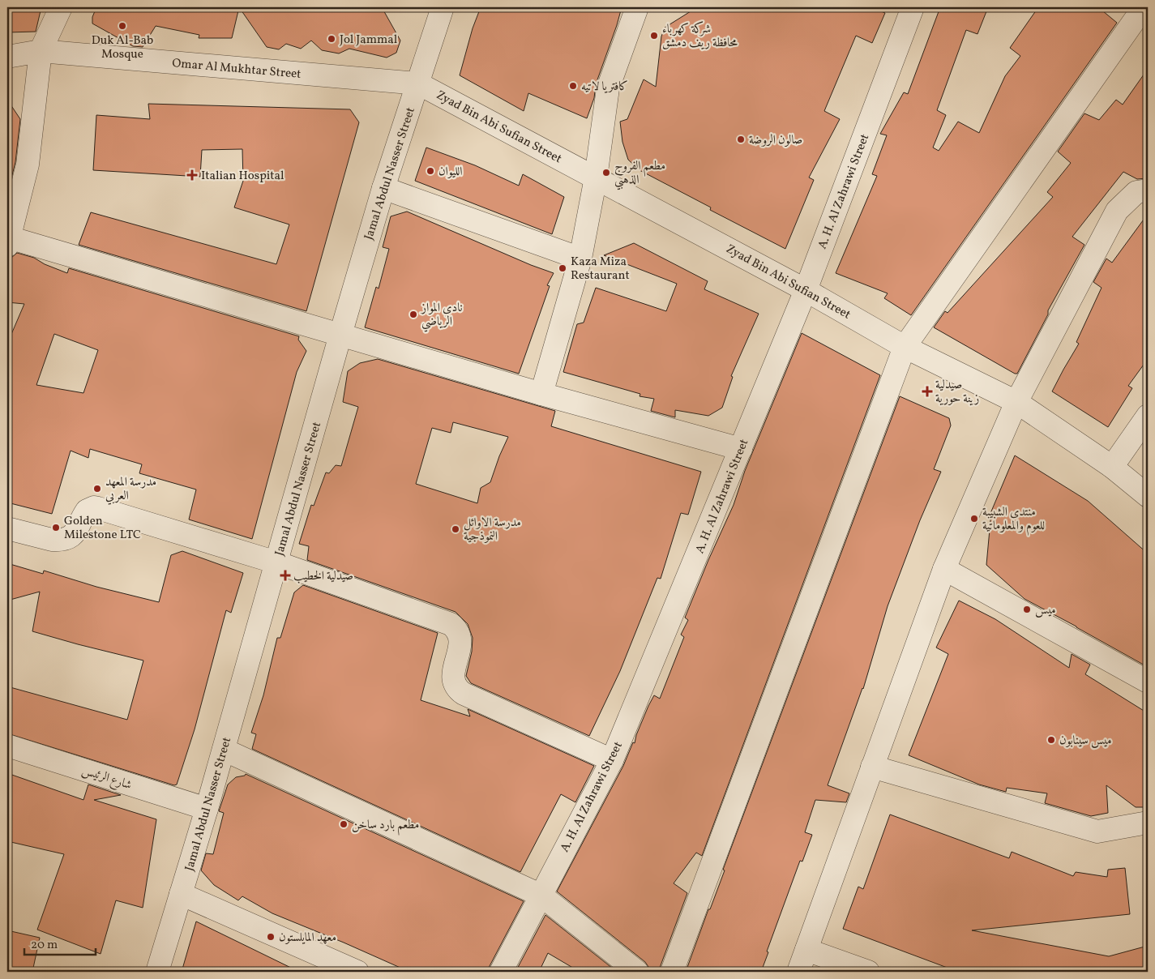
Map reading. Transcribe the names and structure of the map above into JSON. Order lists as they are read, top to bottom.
{
  "streets": {
    "street": [
      "Omar Al Mukhtar Street",
      "Zyad Bin Abi Sufian Street",
      "Jamal Abdul Nasser Street",
      "A. H. Al Zahrawi Street",
      "شارع الرئيس"
    ]
  },
  "crossings": [
    ["Omar Al Mukhtar Street", "Zyad Bin Abi Sufian Street"],
    ["Omar Al Mukhtar Street", "Jamal Abdul Nasser Street"],
    ["Zyad Bin Abi Sufian Street", "Jamal Abdul Nasser Street"],
    ["Zyad Bin Abi Sufian Street", "A. H. Al Zahrawi Street"],
    ["Jamal Abdul Nasser Street", "شارع الرئيس"]
  ],
  "places": {
    "other": [
      "Duk Al-Bab Mosque",
      "شركة كهرباء محافظة ريف دمشق",
      "Jol Jammal",
      "كافتريا لاتيه",
      "صالون الروضة",
      "الليوان",
      "مطعم الفروج الذهبي",
      "Kaza Miza Restaurant",
      "نادي المواز الرياضي",
      "مدرسة المعهد العربي",
      "منتدى الشبيبة للعوم والمعلوماتية",
      "Golden Milestone LTC",
      "مدرسة الاوائل النموذجية",
      "ميس",
      "ميس سينابون",
      "مطعم بارد ساخن",
      "معهد المايلستون"
    ],
    "health": ["Italian Hospital", "صيدلية زينة حورية", "صيدلية الخطيب"]
  },
  "scale_bar": "20 m"
}
